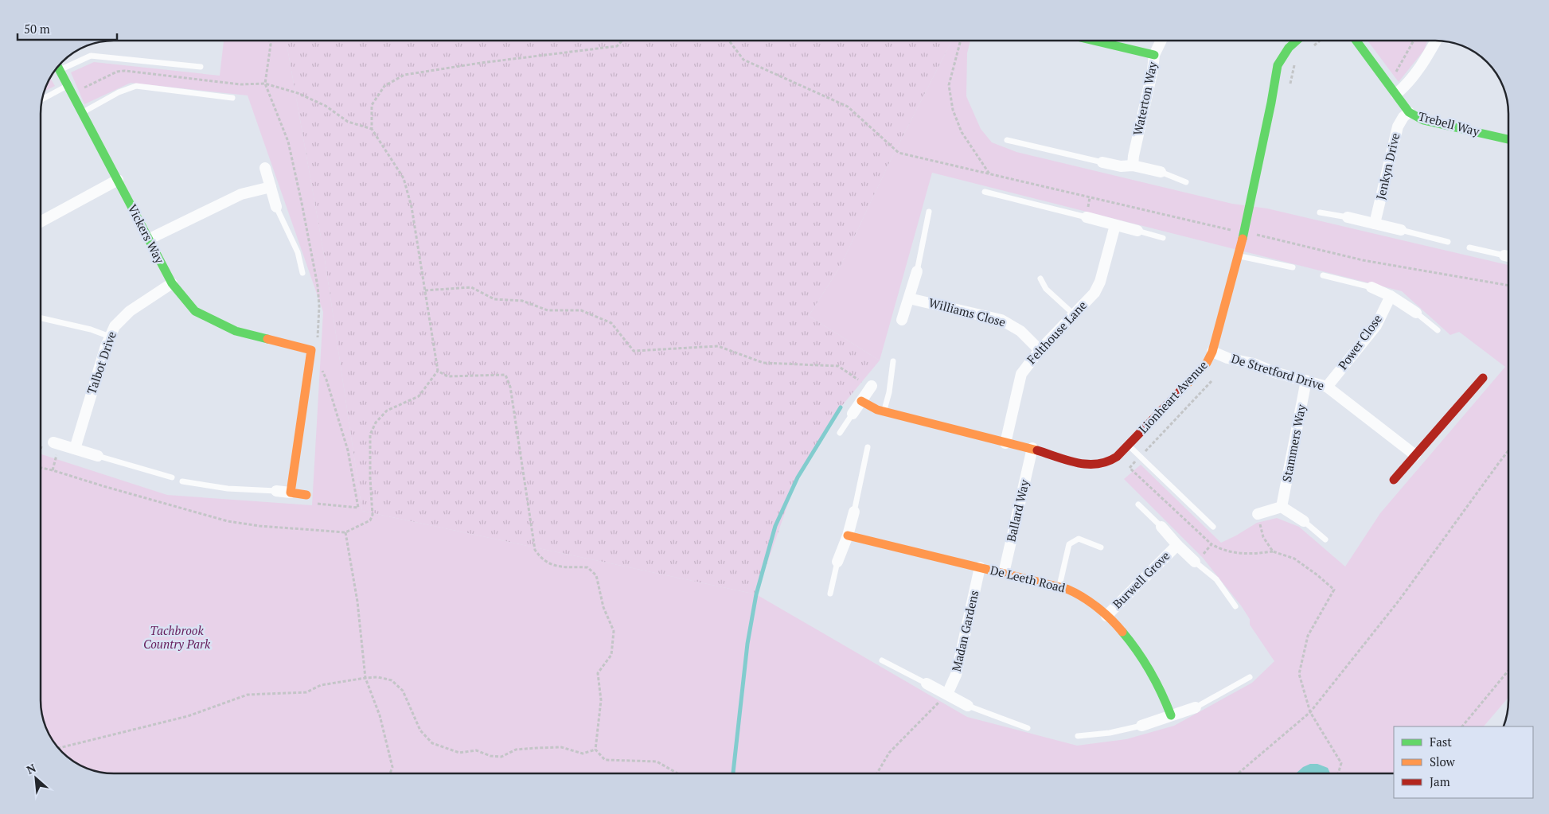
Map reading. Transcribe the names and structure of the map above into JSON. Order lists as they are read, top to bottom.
{
  "streets": {
    "street": [
      "Waterton Way",
      "Trebell Way",
      "Jenkyn Drive",
      "Vickers Way",
      "Williams Close",
      "Felthouse Lane",
      "Power Close",
      "Talbot Drive",
      "De Stretford Drive",
      "Lionheart Avenue",
      "Stammers Way",
      "Ballard Way",
      "De Leeth Road",
      "Burwell Grove",
      "Madan Gardens"
    ]
  },
  "crossings": [
    ["Trebell Way", "Jenkyn Drive"],
    ["Vickers Way", "Talbot Drive"],
    ["Williams Close", "Felthouse Lane"],
    ["Felthouse Lane", "Lionheart Avenue"],
    ["Power Close", "De Stretford Drive"],
    ["De Stretford Drive", "Lionheart Avenue"],
    ["De Stretford Drive", "Stammers Way"],
    ["Lionheart Avenue", "Ballard Way"],
    ["Ballard Way", "De Leeth Road"],
    ["De Leeth Road", "Burwell Grove"],
    ["De Leeth Road", "Madan Gardens"]
  ],
  "parks": ["Tachbrook Country Park"],
  "legend": ["Fast", "Slow", "Jam"],
  "scale_bar": "50 m",
  "north": "top left"
}
